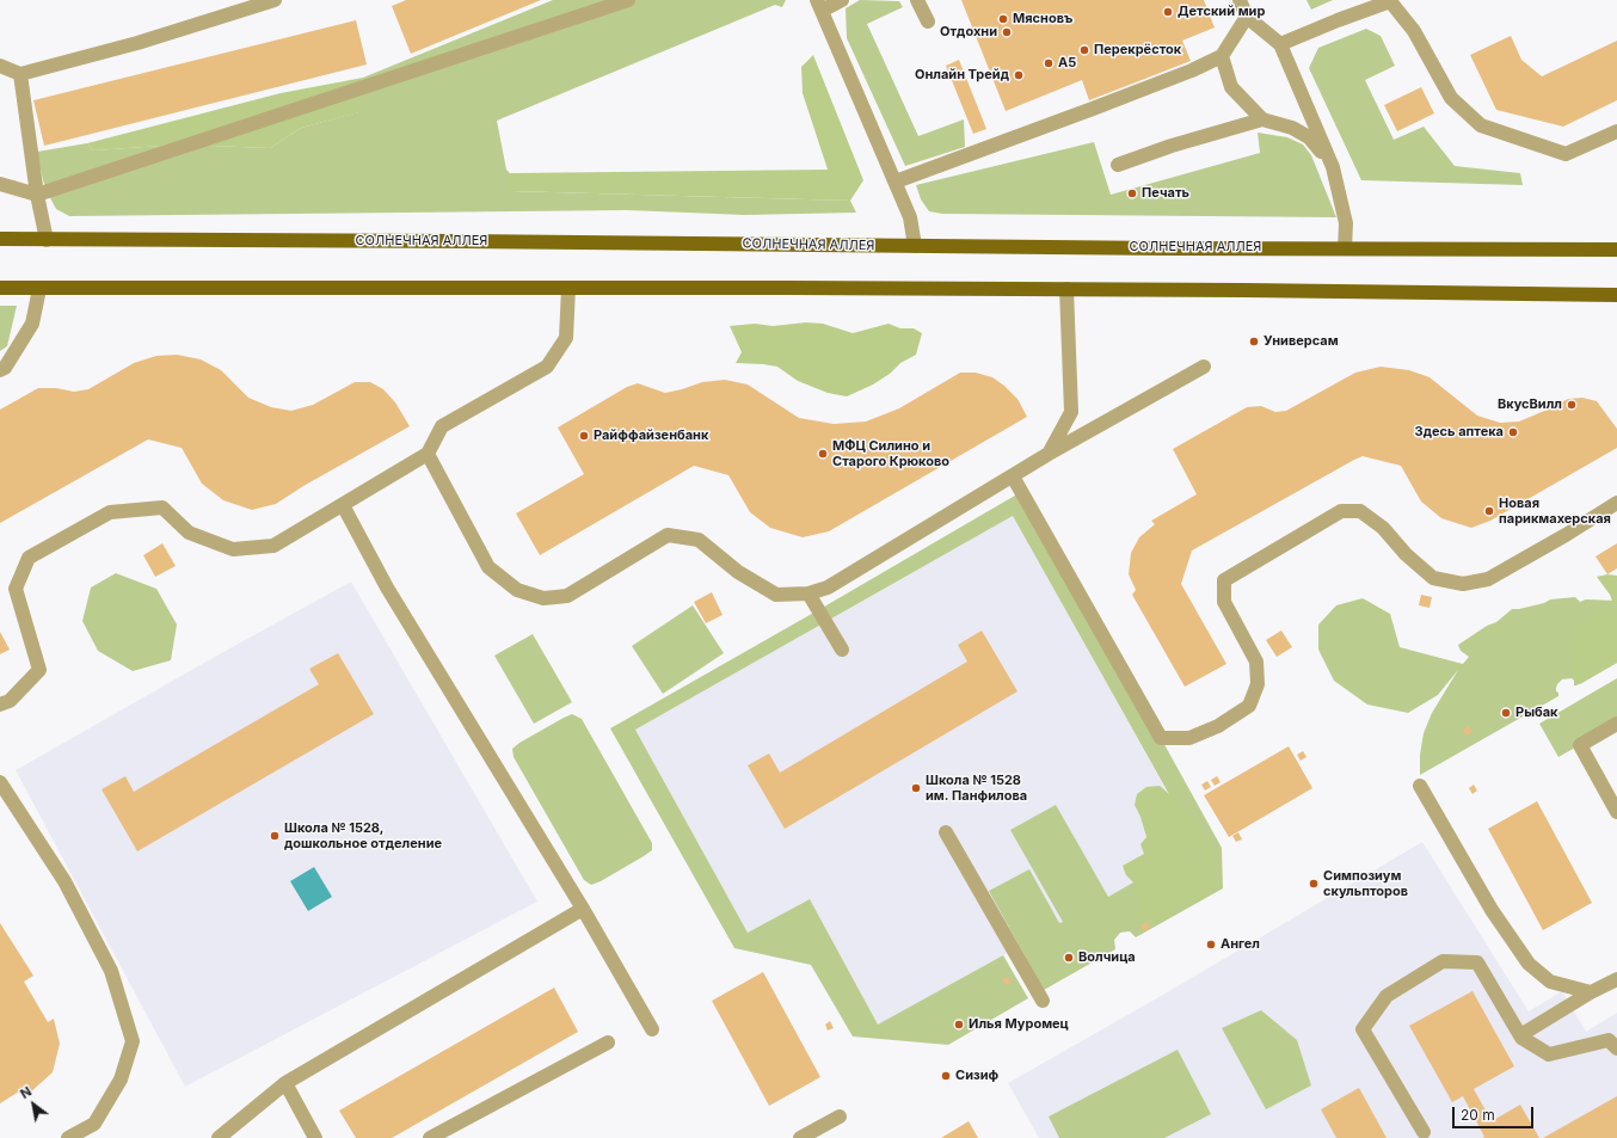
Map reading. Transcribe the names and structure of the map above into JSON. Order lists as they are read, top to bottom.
{
  "streets": {
    "main road": ["СОЛНЕЧНАЯ АЛЛЕЯ"]
  },
  "places": [
    "Детский мир",
    "Мясновъ",
    "Отдохни",
    "Перекрёсток",
    "А5",
    "Онлайн Трейд",
    "Печать",
    "Универсам",
    "ВкусВилл",
    "Здесь аптека",
    "Райффайзенбанк",
    "МФЦ Силино и Старого Крюково",
    "Новая парикмахерская",
    "Рыбак",
    "Школа № 1528 им. Панфилова",
    "Школа № 1528, дошкольное отделение",
    "Симпозиум скульпторов",
    "Ангел",
    "Волчица",
    "Илья Муромец",
    "Сизиф"
  ],
  "scale_bar": "20 m",
  "north": "top left"
}
